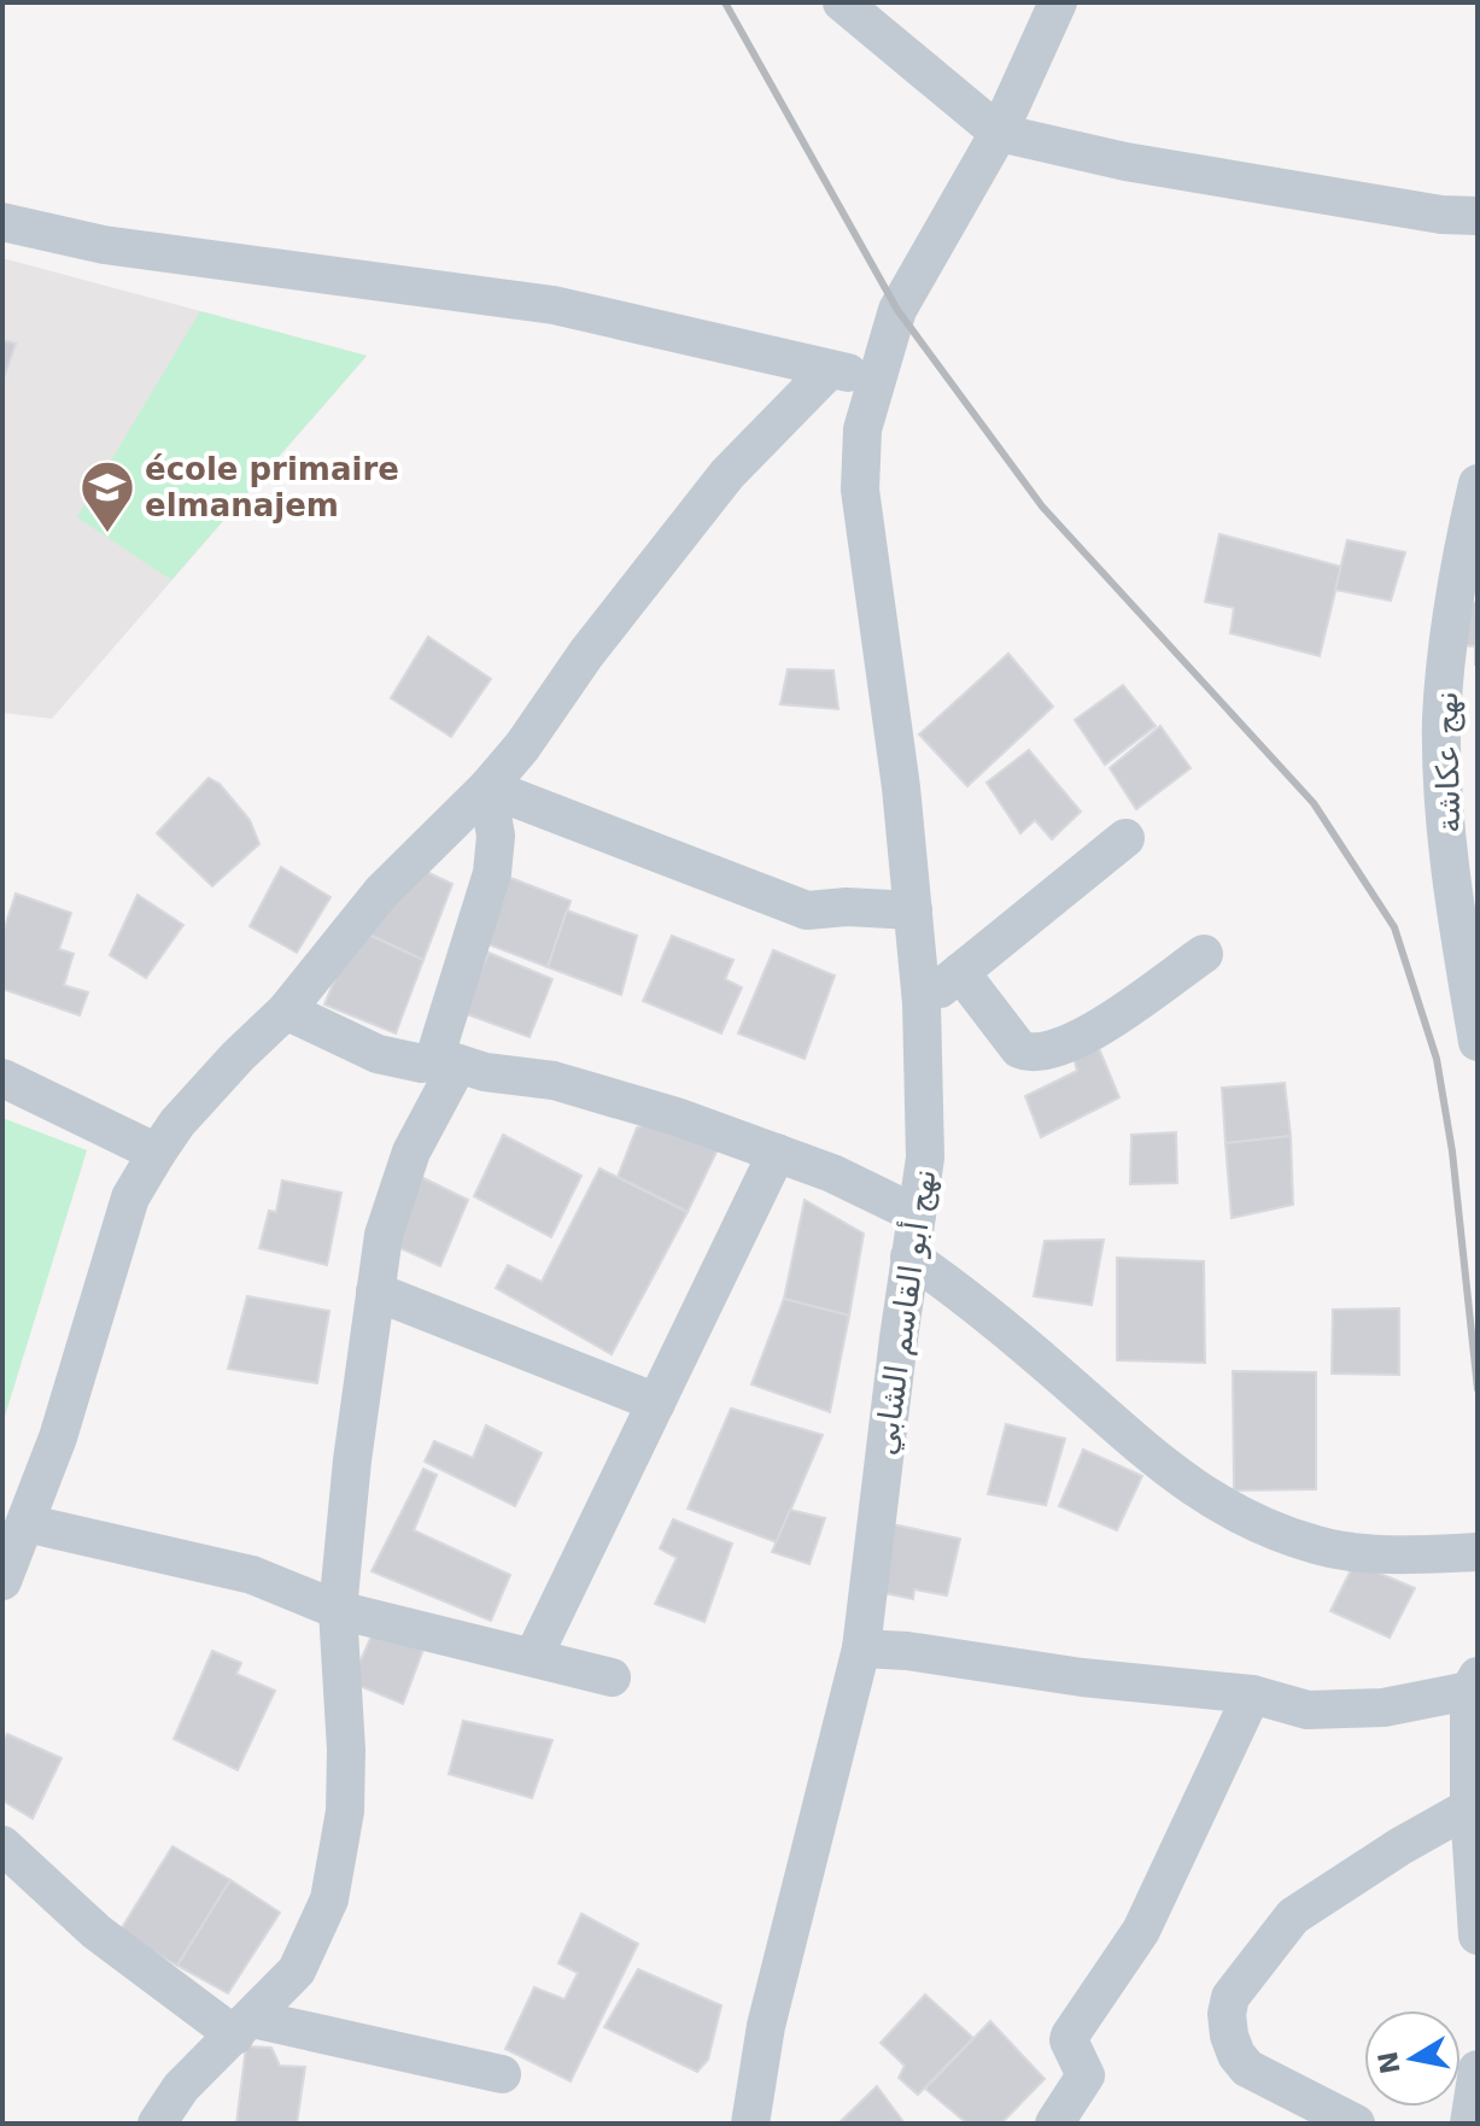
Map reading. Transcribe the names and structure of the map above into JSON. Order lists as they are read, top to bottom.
{
  "streets": {
    "street": ["نهج عكاشة", "نهج أبو القاسم الشابي"]
  },
  "places": {
    "school or university": ["école primaire elmanajem"]
  },
  "north": "left"
}
